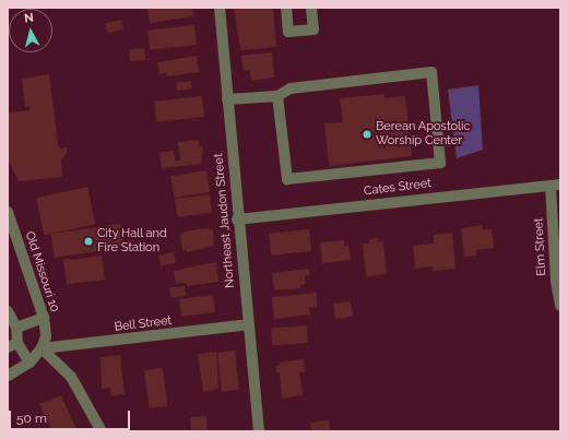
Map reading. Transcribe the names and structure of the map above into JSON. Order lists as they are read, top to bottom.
{
  "streets": {
    "street": [
      "Cates Street",
      "Northeast Jaudon Street",
      "Elm Street",
      "Old Missouri 10",
      "Bell Street"
    ]
  },
  "crossings": [
    ["Cates Street", "Northeast Jaudon Street"],
    ["Cates Street", "Elm Street"],
    ["Northeast Jaudon Street", "Bell Street"],
    ["Old Missouri 10", "Bell Street"]
  ],
  "places": ["Berean Apostolic Worship Center", "City Hall and Fire Station"],
  "scale_bar": "50 m",
  "north": "top"
}
